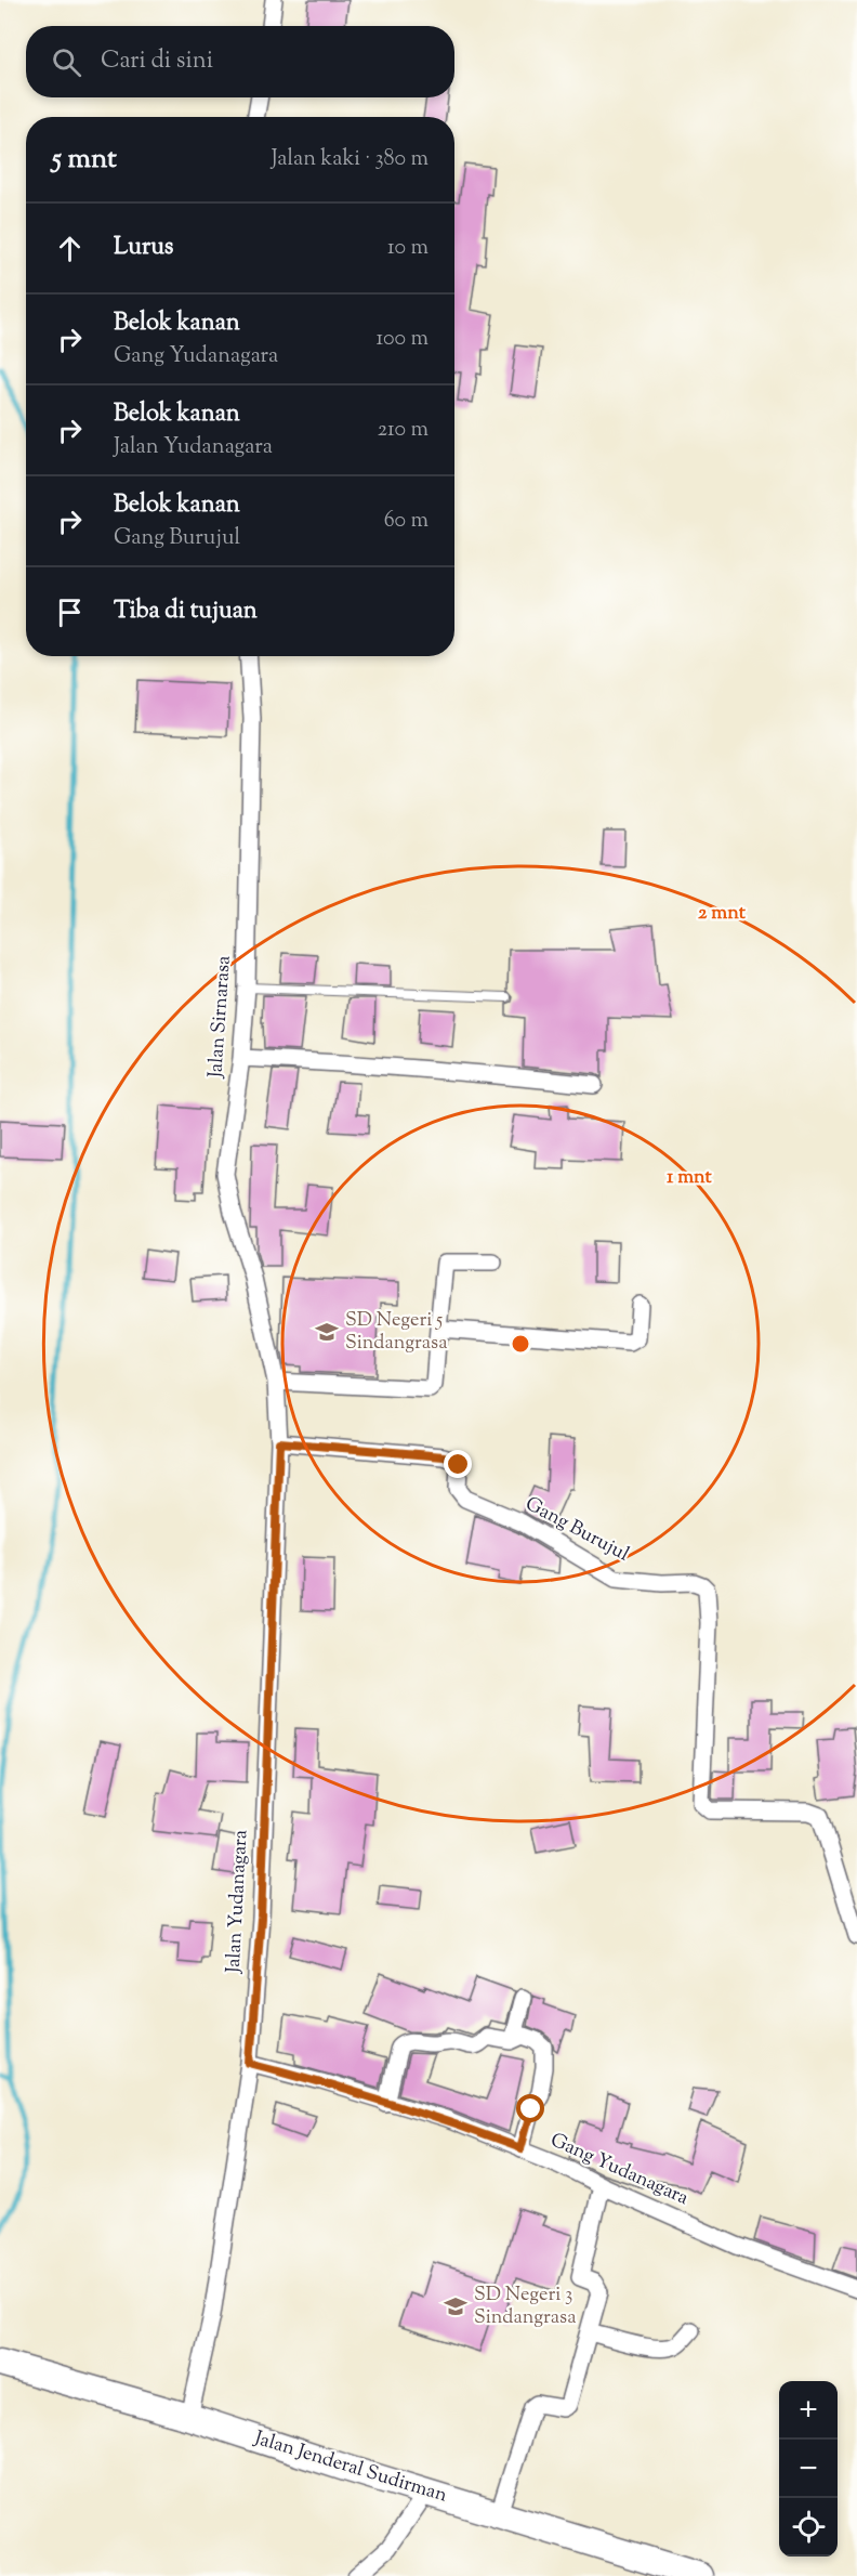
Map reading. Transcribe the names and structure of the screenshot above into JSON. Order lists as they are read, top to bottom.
{
  "streets": {
    "highway": ["Jalan Jenderal Sudirman"],
    "street": [
      "Jalan Sirnarasa",
      "Gang Burujul",
      "Jalan Yudanagara",
      "Gang Yudanagara"
    ]
  },
  "crossings": [
    ["Jalan Sirnarasa", "Jalan Yudanagara"],
    ["Gang Burujul", "Jalan Yudanagara"],
    ["Jalan Yudanagara", "Gang Yudanagara"],
    ["Jalan Yudanagara", "Jalan Jenderal Sudirman"]
  ],
  "places": {
    "school or university": ["SD Negeri 5 Sindangrasa", "SD Negeri 3 Sindangrasa"]
  },
  "page": {
    "search": "Cari di sini",
    "heading": ["5 mnt", "Jalan kaki · 380 m"],
    "list": [
      ["Lurus", "10 m"],
      ["Belok kanan", "Gang Yudanagara", "100 m"],
      ["Belok kanan", "Jalan Yudanagara", "210 m"],
      ["Belok kanan", "Gang Burujul", "60 m"],
      "Tiba di tujuan"
    ],
    "map_buttons": ["+", "−"]
  },
  "rings": ["2 mnt", "1 mnt"]
}
